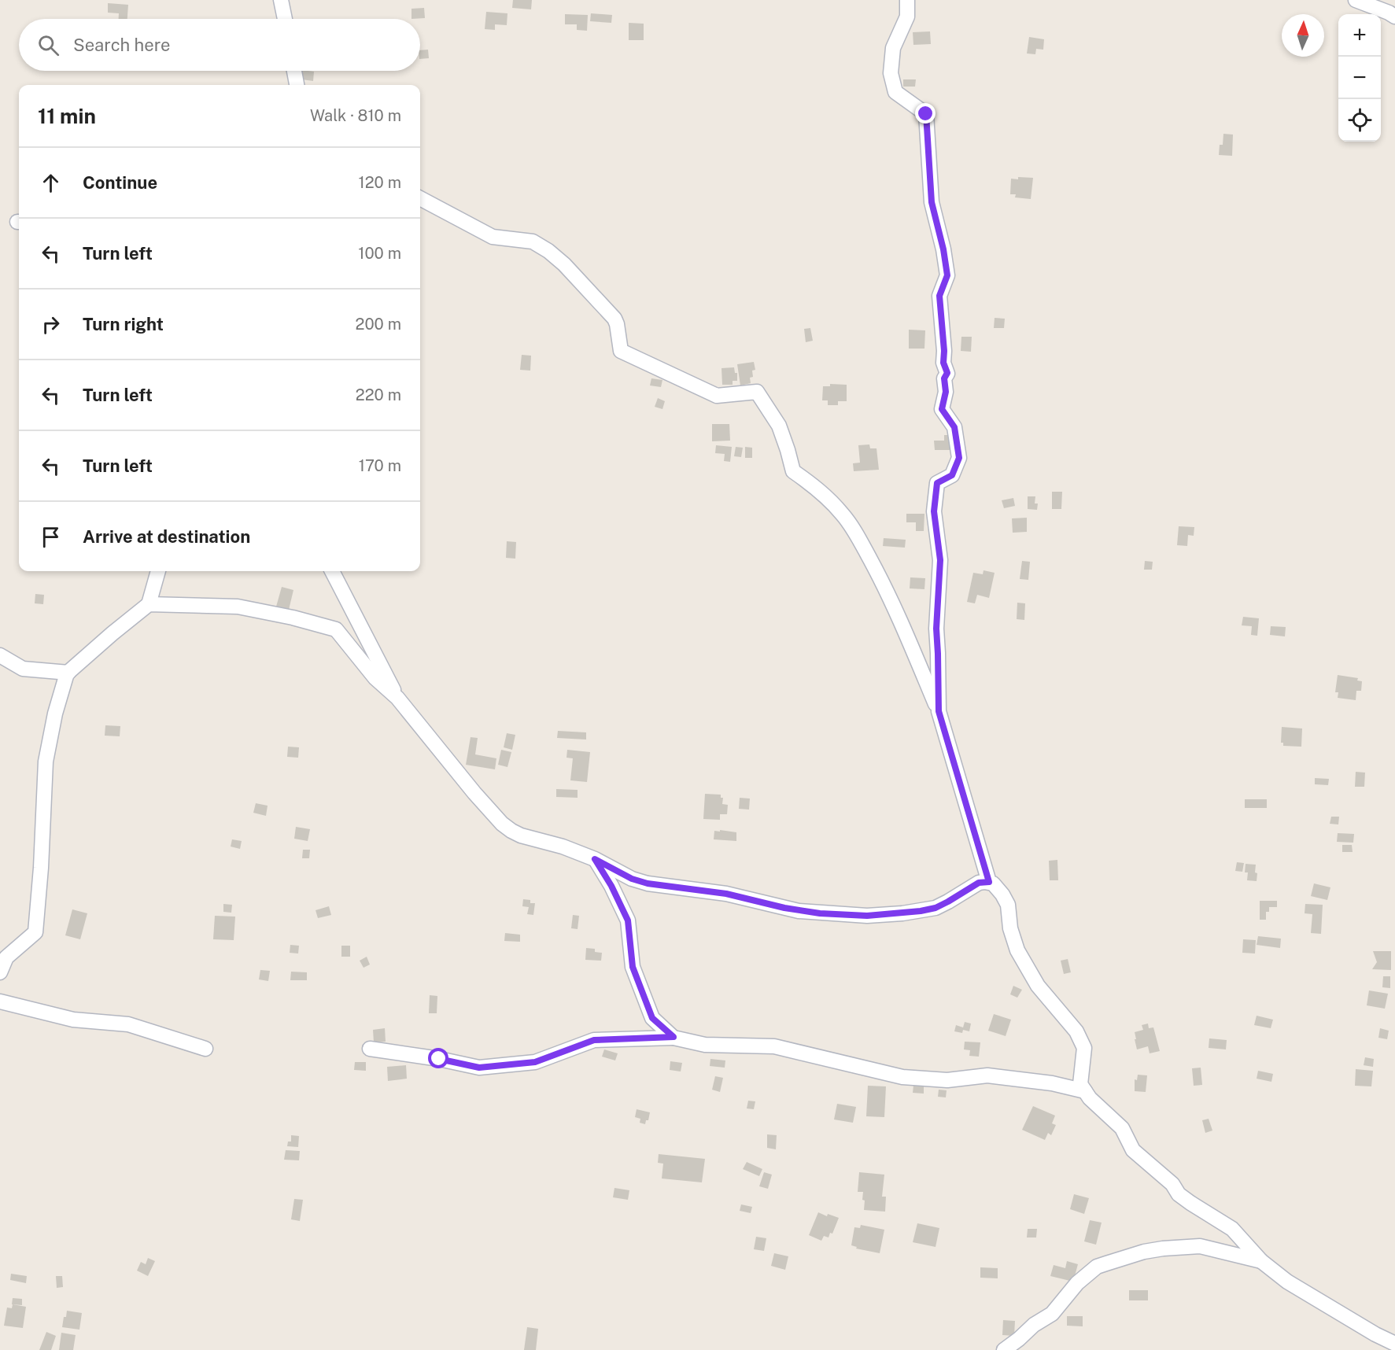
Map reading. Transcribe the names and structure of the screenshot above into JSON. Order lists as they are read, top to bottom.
{
  "north": "top",
  "page": {
    "map_buttons": ["+", "−"],
    "search": "Search here",
    "heading": ["11 min", "Walk · 810 m"],
    "list": [
      ["Continue", "120 m"],
      ["Turn left", "100 m"],
      ["Turn right", "200 m"],
      ["Turn left", "220 m"],
      ["Turn left", "170 m"],
      "Arrive at destination"
    ]
  }
}
